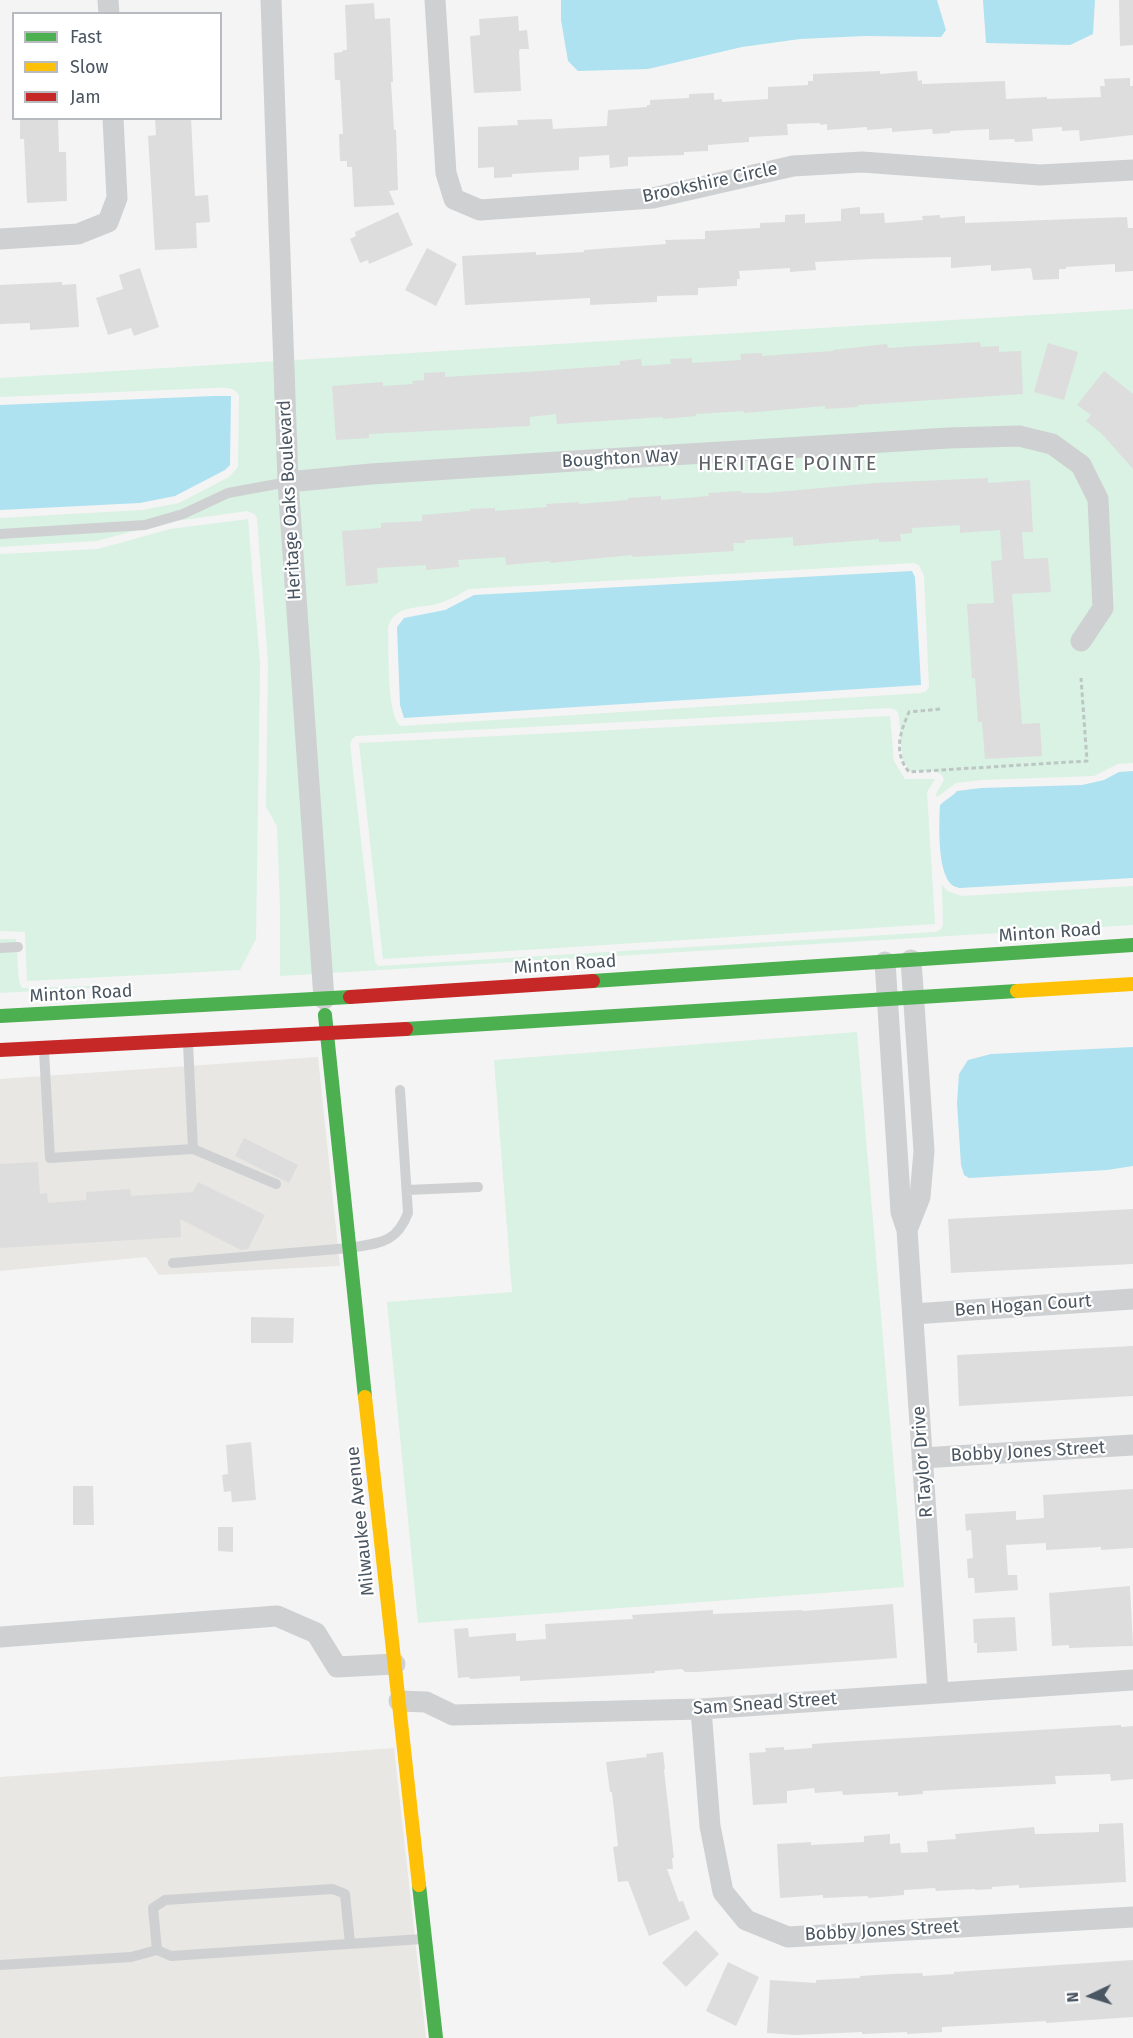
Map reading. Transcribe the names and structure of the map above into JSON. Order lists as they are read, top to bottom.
{
  "streets": {
    "main road": ["Minton Road", "Milwaukee Avenue"],
    "street": [
      "Brookshire Circle",
      "Boughton Way",
      "Heritage Oaks Boulevard",
      "Ben Hogan Court",
      "Bobby Jones Street",
      "R Taylor Drive",
      "Sam Snead Street"
    ]
  },
  "crossings": [
    ["Boughton Way", "Heritage Oaks Boulevard"],
    ["Heritage Oaks Boulevard", "Minton Road"],
    ["Heritage Oaks Boulevard", "Milwaukee Avenue"],
    ["Minton Road", "R Taylor Drive"],
    ["Minton Road", "Milwaukee Avenue"],
    ["Ben Hogan Court", "R Taylor Drive"],
    ["Bobby Jones Street", "R Taylor Drive"],
    ["Bobby Jones Street", "Sam Snead Street"],
    ["R Taylor Drive", "Sam Snead Street"],
    ["Milwaukee Avenue", "Sam Snead Street"]
  ],
  "districts": ["HERITAGE POINTE"],
  "legend": ["Fast", "Slow", "Jam"],
  "north": "left"
}
